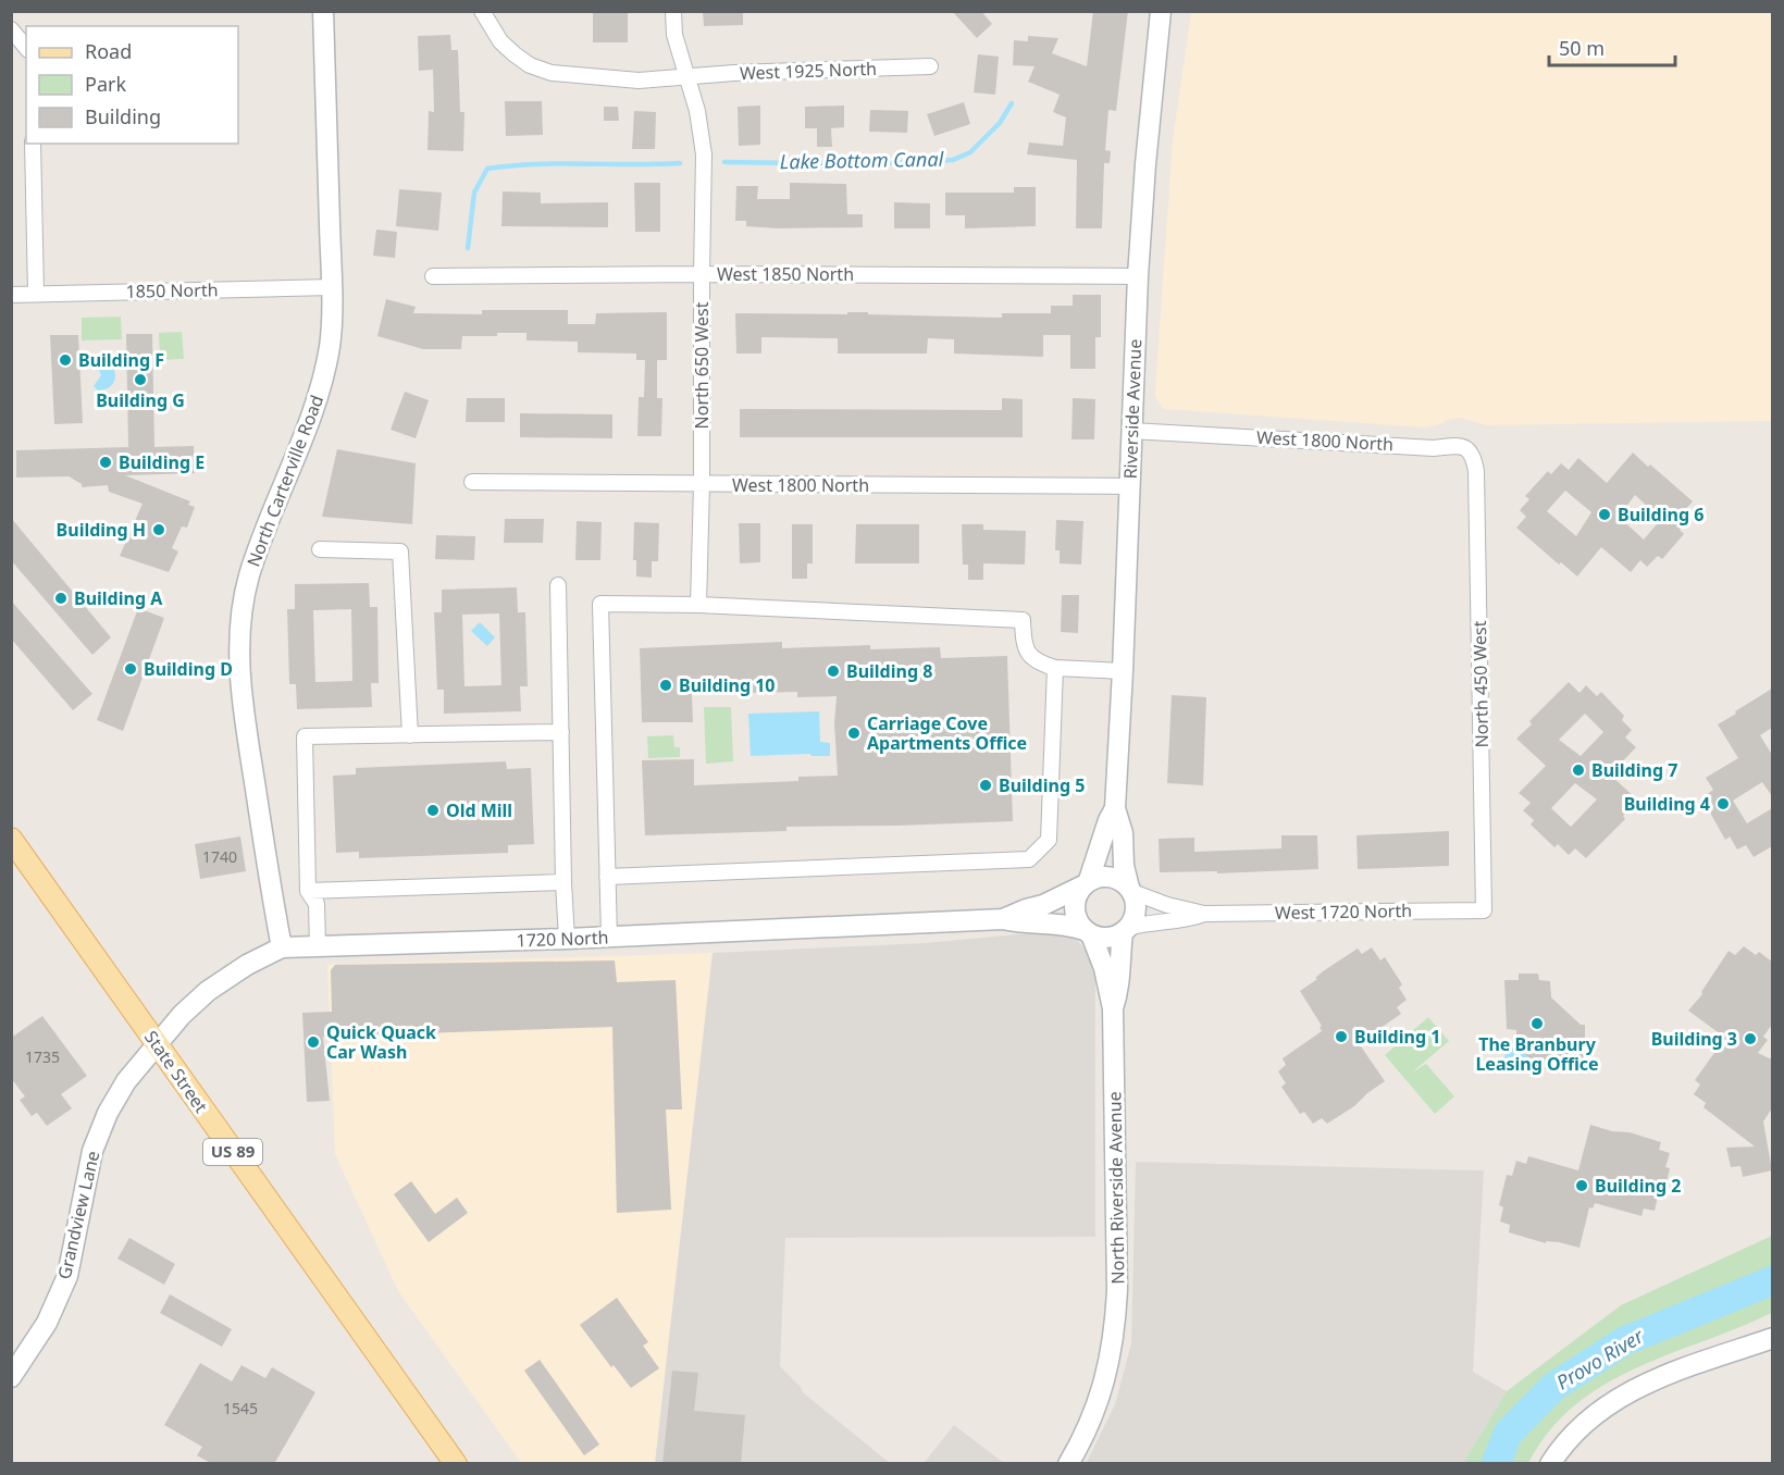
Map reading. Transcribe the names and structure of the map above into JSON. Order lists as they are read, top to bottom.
{
  "streets": {
    "main road": ["State Street", "US 89"],
    "street": [
      "West 1925 North",
      "West 1850 North",
      "1850 North",
      "North 650 West",
      "Riverside Avenue",
      "West 1800 North",
      "North Carterville Road",
      "North 450 West",
      "West 1720 North",
      "1720 North",
      "North Riverside Avenue",
      "Grandview Lane"
    ]
  },
  "crossings": [
    ["West 1925 North", "North 650 West"],
    ["West 1850 North", "North 650 West"],
    ["West 1850 North", "Riverside Avenue"],
    ["1850 North", "North Carterville Road"],
    ["North 650 West", "West 1800 North"],
    ["Riverside Avenue", "West 1800 North"],
    ["Riverside Avenue", "West 1720 North"],
    ["Riverside Avenue", "1720 North"],
    ["Riverside Avenue", "North Riverside Avenue"],
    ["West 1800 North", "North 450 West"],
    ["North Carterville Road", "1720 North"],
    ["North 450 West", "West 1720 North"],
    ["West 1720 North", "1720 North"],
    ["West 1720 North", "North Riverside Avenue"],
    ["1720 North", "State Street"],
    ["1720 North", "North Riverside Avenue"],
    ["1720 North", "Grandview Lane"],
    ["State Street", "Grandview Lane"]
  ],
  "water": ["Lake Bottom Canal", "Provo River"],
  "places": [
    "Building F",
    "Building G",
    "Building E",
    "Building 6",
    "Building H",
    "Building A",
    "Building D",
    "Building 8",
    "Building 10",
    "Carriage Cove Apartments Office",
    "Building 7",
    "Building 5",
    "Building 4",
    "Old Mill",
    "The Branbury Leasing Office",
    "Building 1",
    "Building 3",
    "Quick Quack Car Wash",
    "Building 2"
  ],
  "house_numbers": ["1740", "1735", "1545"],
  "legend": ["Road", "Park", "Building"],
  "scale_bar": "50 m"
}
